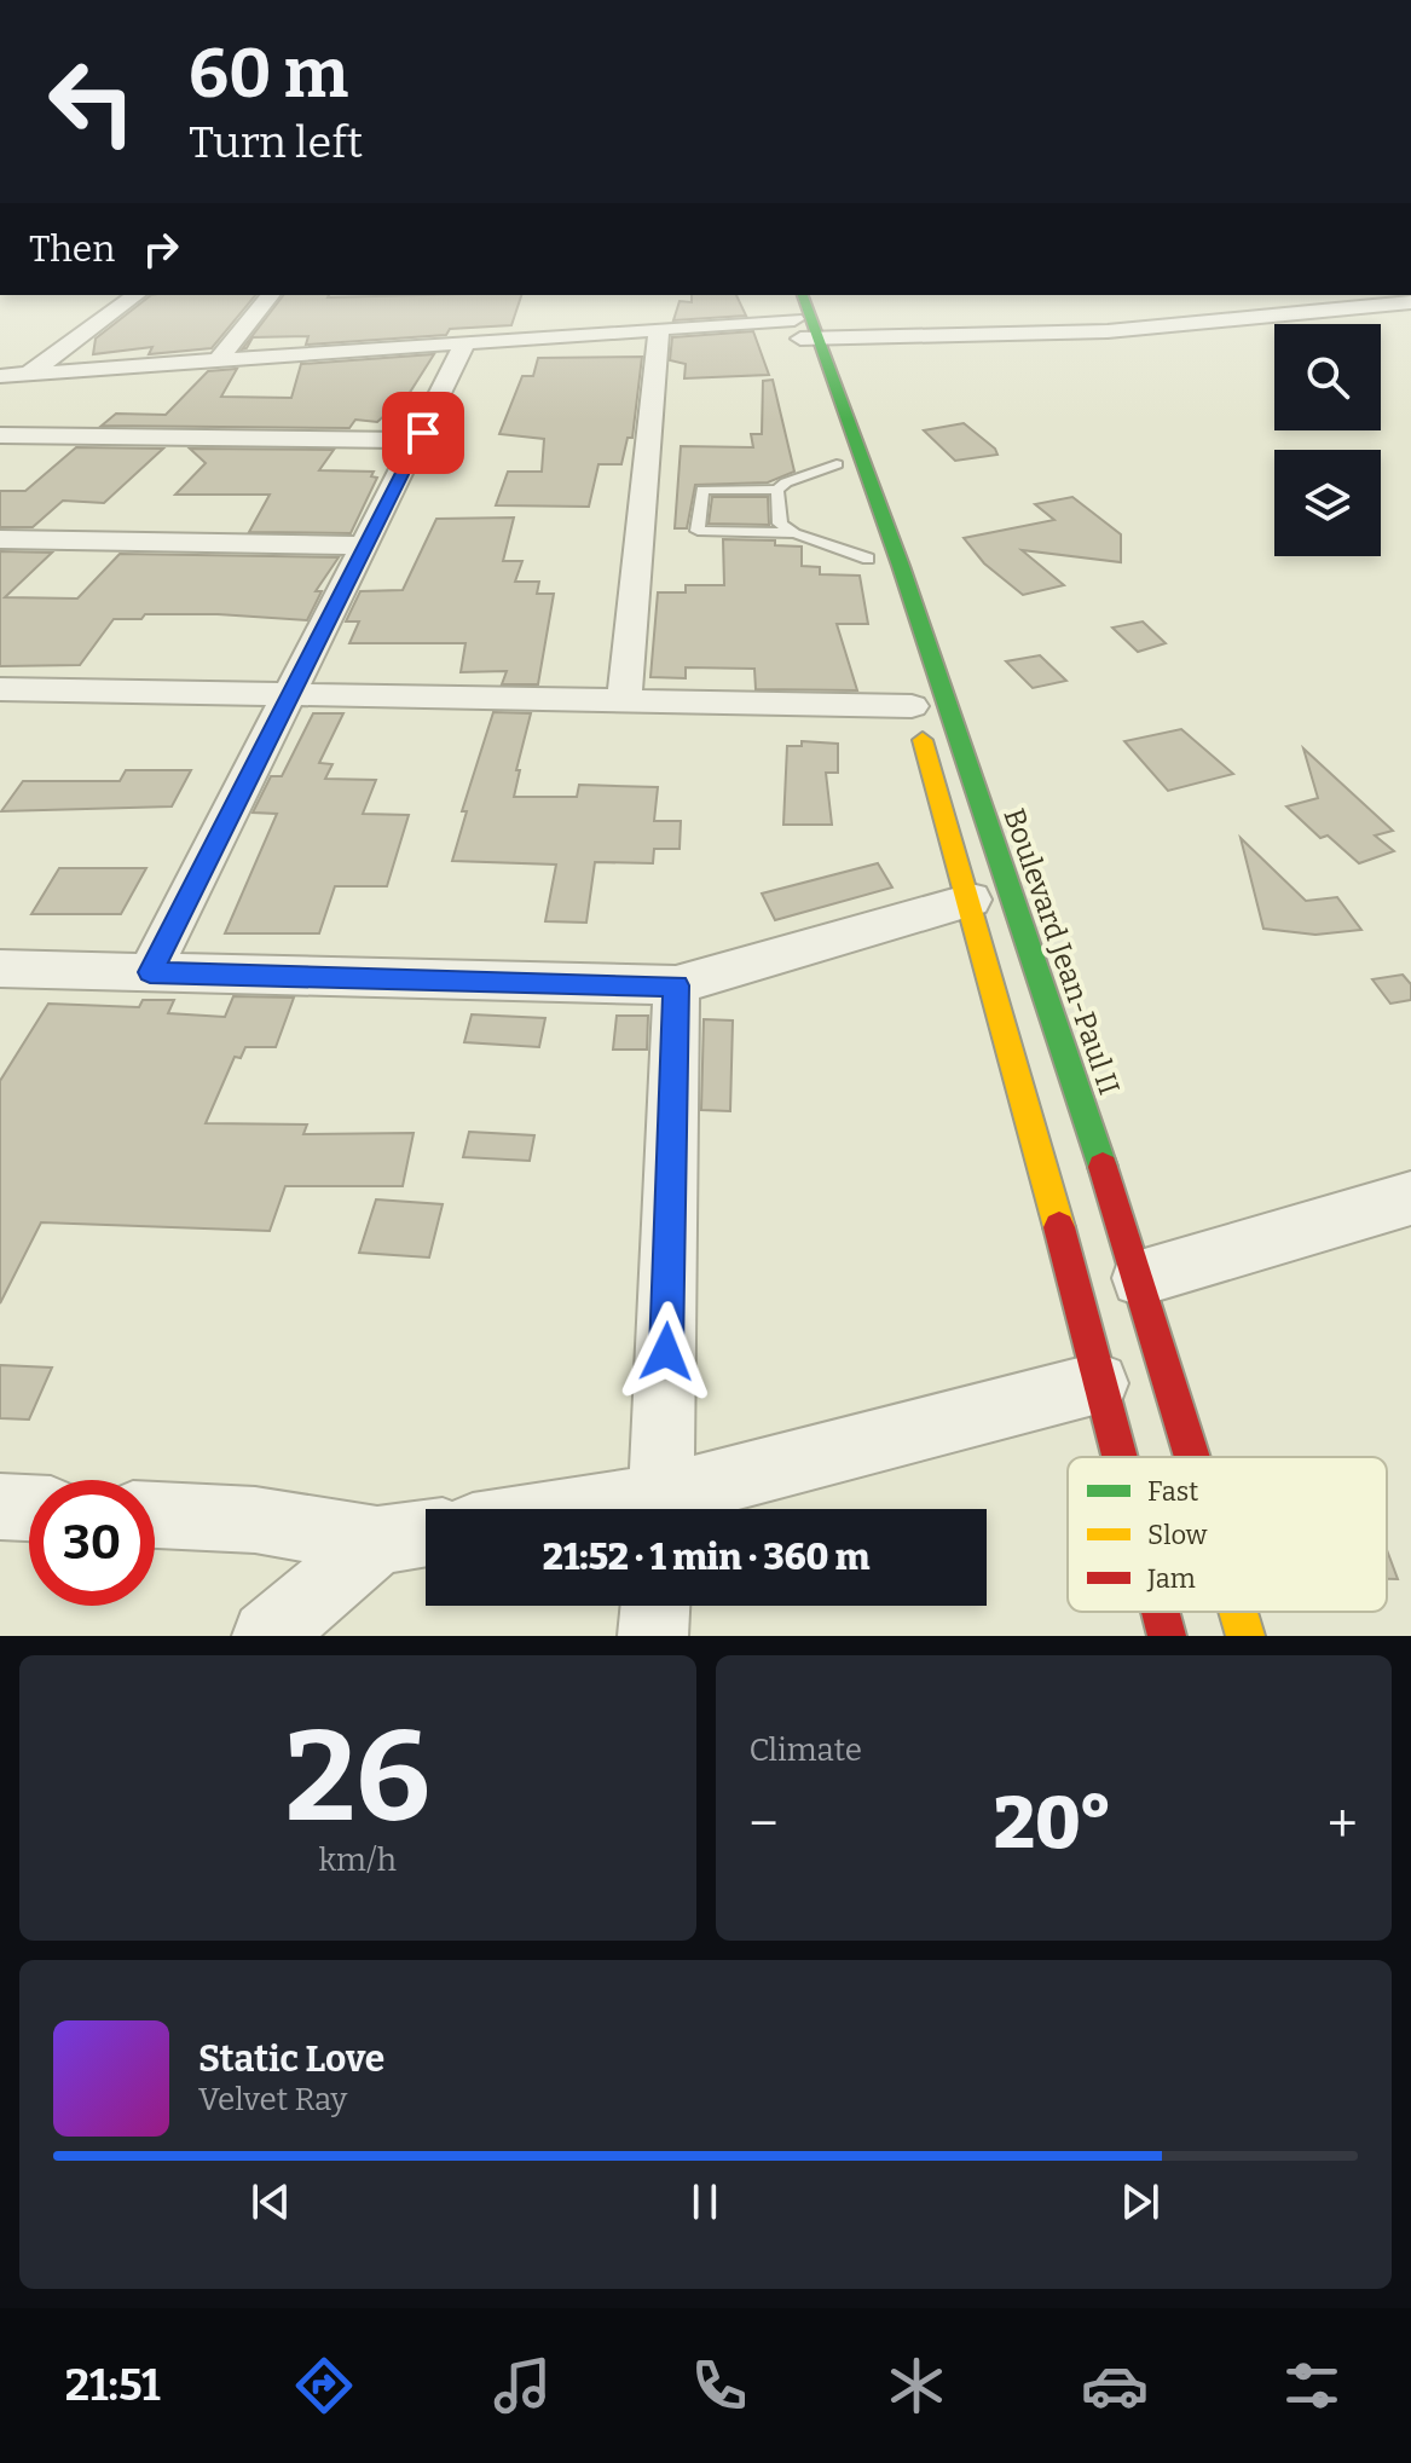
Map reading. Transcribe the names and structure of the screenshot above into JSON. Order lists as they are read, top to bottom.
{
  "streets": {
    "main road": ["Boulevard Jean-Paul II"]
  },
  "legend": ["Fast", "Slow", "Jam"],
  "page": {
    "turn": ["60 m", "Turn left"],
    "then": "Then",
    "limit": "30",
    "trip": "21:52 · 1 min · 360 m",
    "tile": [
      ["26", "km/h"],
      "Climate"
    ],
    "heat": ["−", "20°", "+"],
    "song": ["Static Love", "Velvet Ray"],
    "tabs": "21:51"
  }
}
